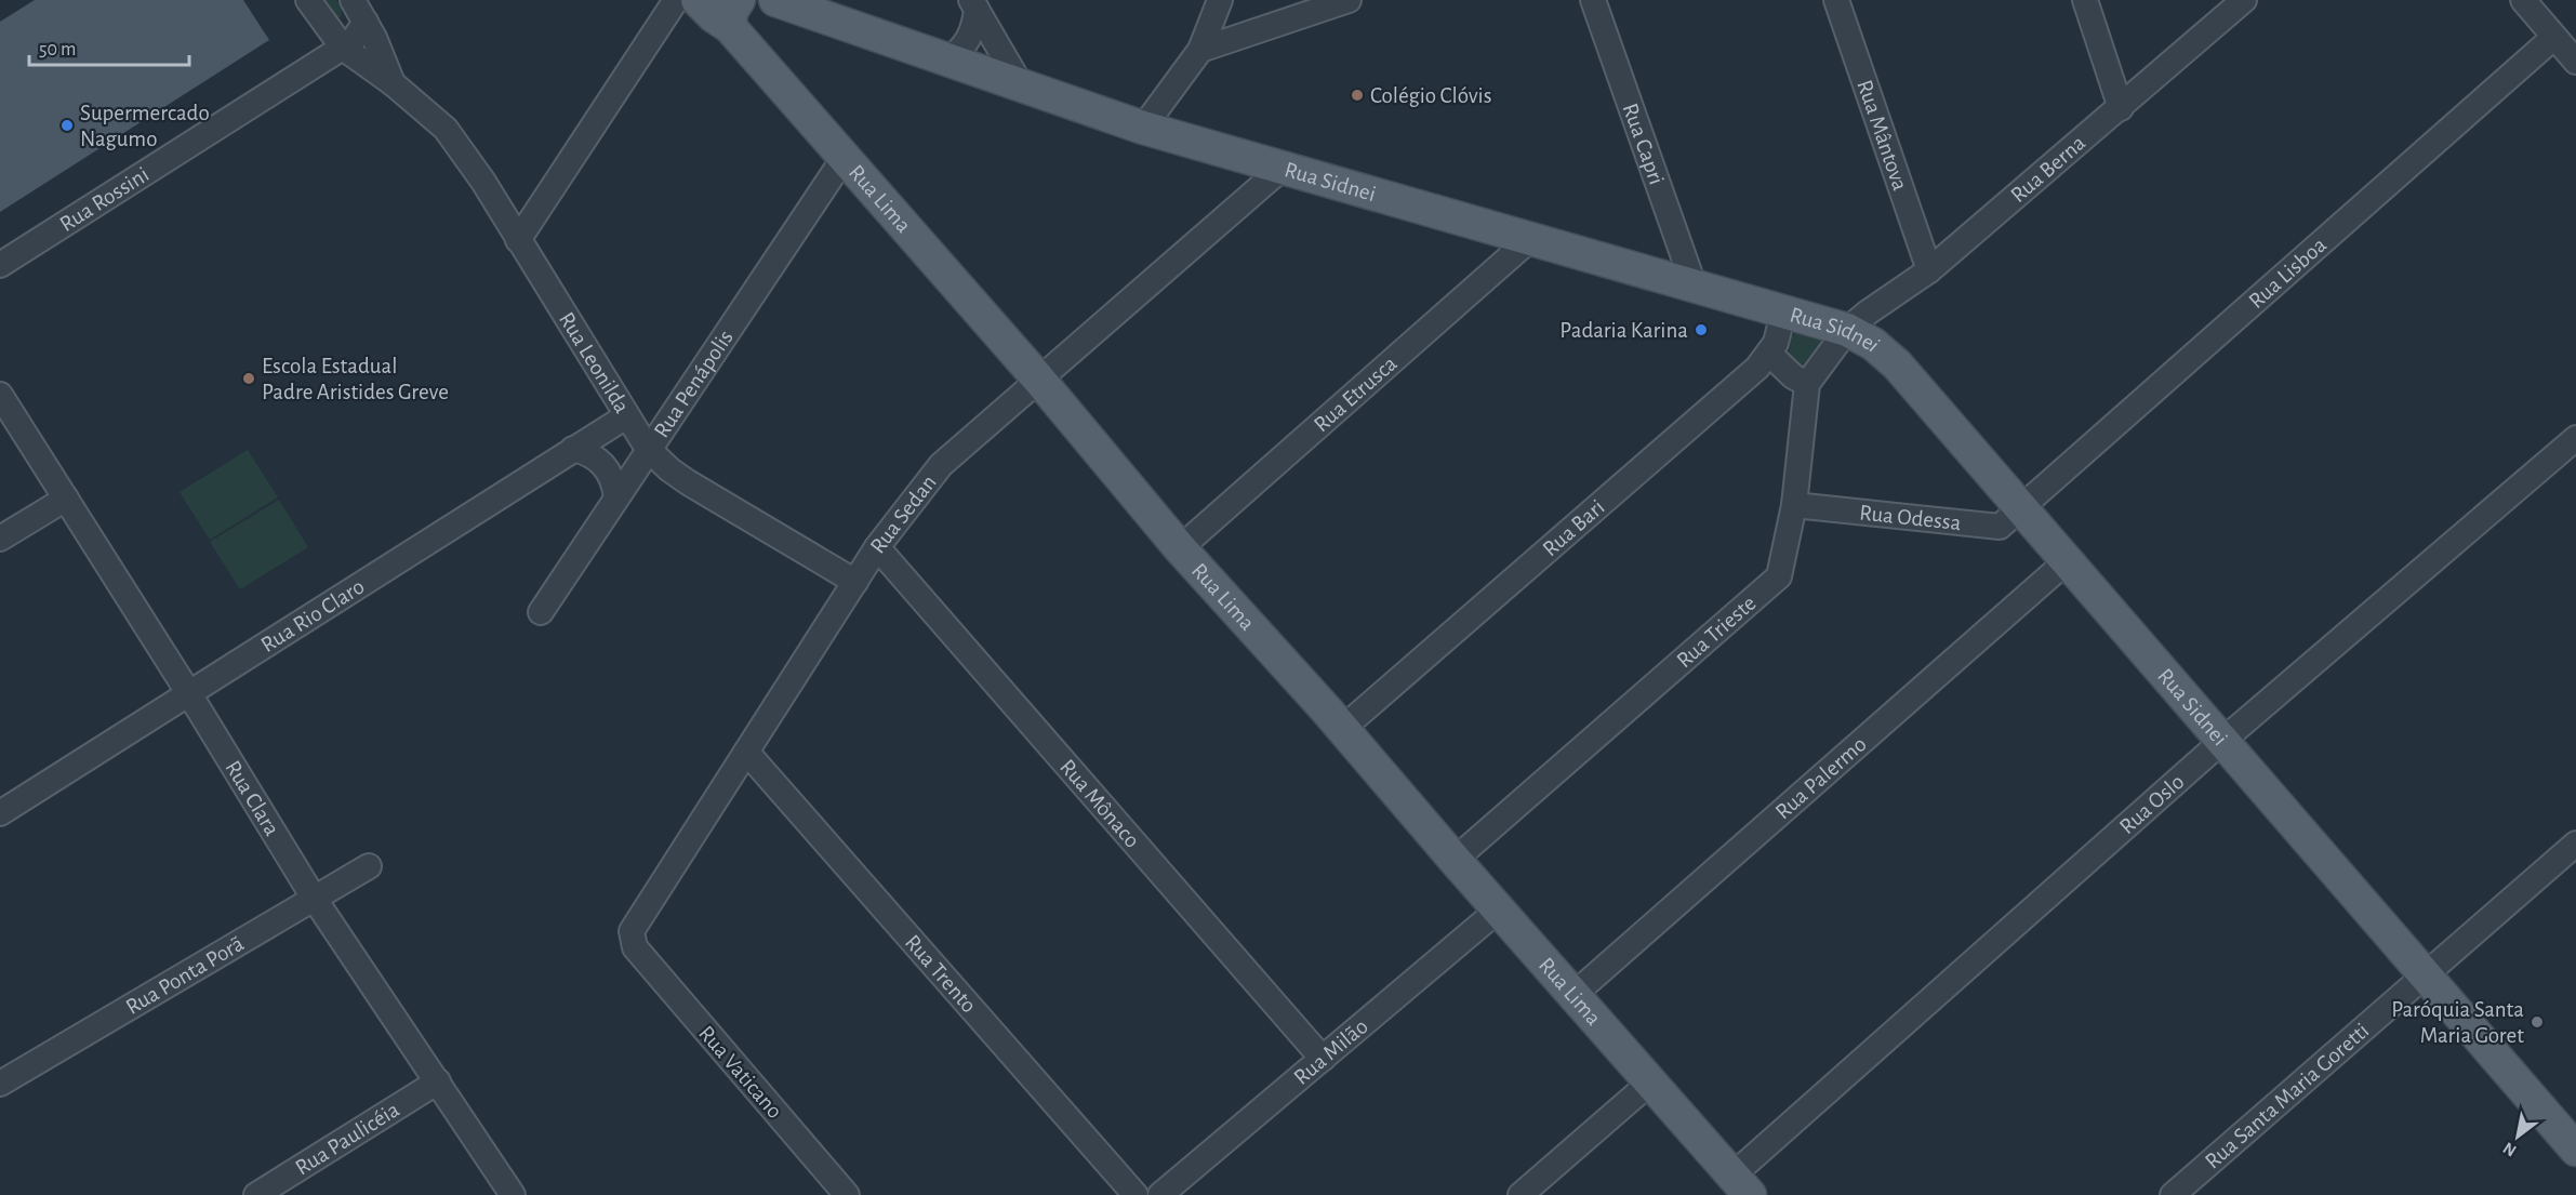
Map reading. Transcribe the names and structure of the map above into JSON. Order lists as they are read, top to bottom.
{
  "streets": {
    "main road": ["Rua Sidnei", "Rua Lima"],
    "street": [
      "Rua Mântova",
      "Rua Capri",
      "Rua Berna",
      "Rua Rossini",
      "Rua Lisboa",
      "Rua Leonilda",
      "Rua Penápolis",
      "Rua Etrusca",
      "Rua Sedan",
      "Rua Odessa",
      "Rua Bari",
      "Rua Rio Claro",
      "Rua Trieste",
      "Rua Palermo",
      "Rua Clara",
      "Rua Mônaco",
      "Rua Oslo",
      "Rua Trento",
      "Rua Ponta Porã",
      "Rua Milão",
      "Rua Vaticano",
      "Rua Santa Maria Goretti",
      "Rua Paulicéia"
    ]
  },
  "crossings": [
    ["Rua Mântova", "Rua Berna"],
    ["Rua Capri", "Rua Sidnei"],
    ["Rua Berna", "Rua Sidnei"],
    ["Rua Sidnei", "Rua Lisboa"],
    ["Rua Sidnei", "Rua Etrusca"],
    ["Rua Sidnei", "Rua Sedan"],
    ["Rua Sidnei", "Rua Odessa"],
    ["Rua Sidnei", "Rua Bari"],
    ["Rua Sidnei", "Rua Palermo"],
    ["Rua Sidnei", "Rua Oslo"],
    ["Rua Sidnei", "Rua Santa Maria Goretti"],
    ["Rua Rossini", "Rua Leonilda"],
    ["Rua Lima", "Rua Penápolis"],
    ["Rua Lima", "Rua Etrusca"],
    ["Rua Lima", "Rua Sedan"],
    ["Rua Lima", "Rua Bari"],
    ["Rua Lima", "Rua Trieste"],
    ["Rua Lima", "Rua Palermo"],
    ["Rua Lima", "Rua Oslo"],
    ["Rua Lima", "Rua Milão"],
    ["Rua Lisboa", "Rua Odessa"],
    ["Rua Leonilda", "Rua Penápolis"],
    ["Rua Leonilda", "Rua Sedan"],
    ["Rua Leonilda", "Rua Rio Claro"],
    ["Rua Sedan", "Rua Mônaco"],
    ["Rua Sedan", "Rua Trento"],
    ["Rua Sedan", "Rua Vaticano"],
    ["Rua Odessa", "Rua Trieste"],
    ["Rua Rio Claro", "Rua Clara"],
    ["Rua Clara", "Rua Ponta Porã"],
    ["Rua Clara", "Rua Paulicéia"],
    ["Rua Mônaco", "Rua Milão"]
  ],
  "places": [
    "Colégio Clóvis",
    "Supermercado Nagumo",
    "Padaria Karina",
    "Escola Estadual Padre Aristides Greve",
    "Paróquia Santa Maria Goret"
  ],
  "scale_bar": "50 m",
  "north": "bottom left"
}
